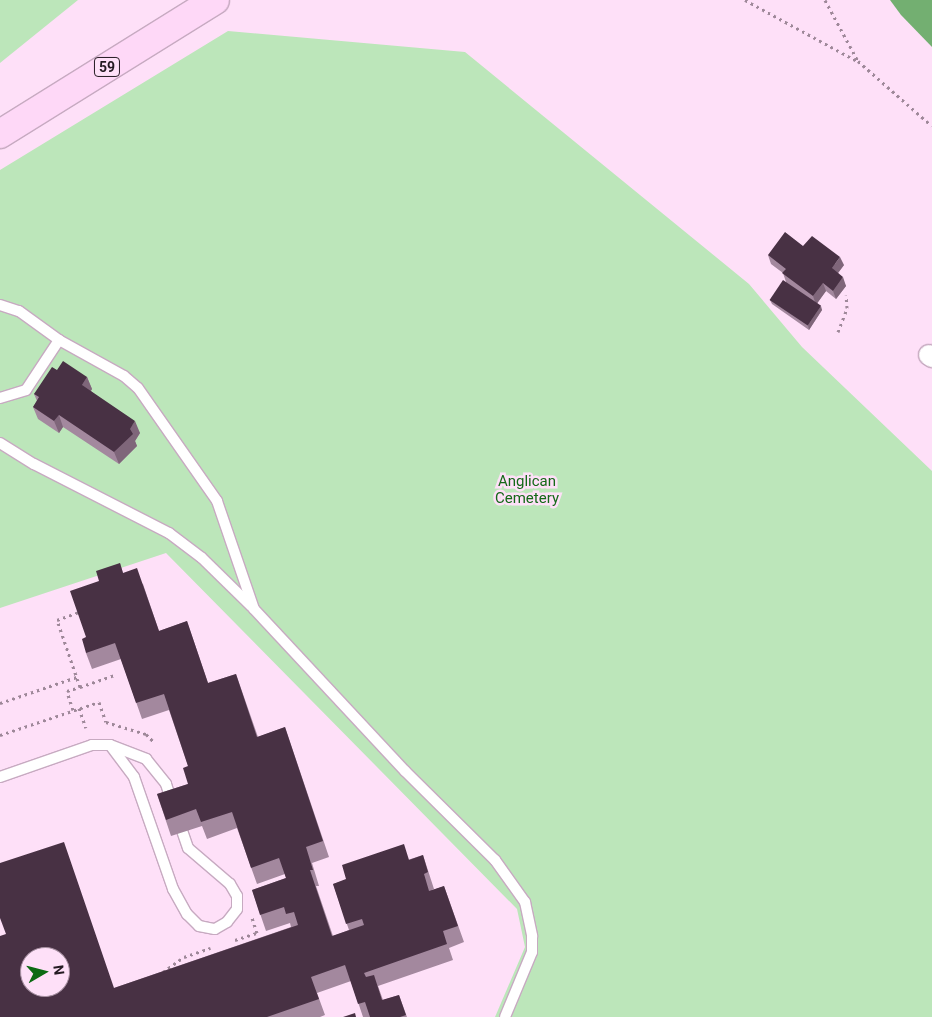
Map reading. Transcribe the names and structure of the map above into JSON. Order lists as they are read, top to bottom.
{
  "streets": {
    "main road": ["59"]
  },
  "parks": ["Anglican Cemetery"],
  "north": "right"
}
